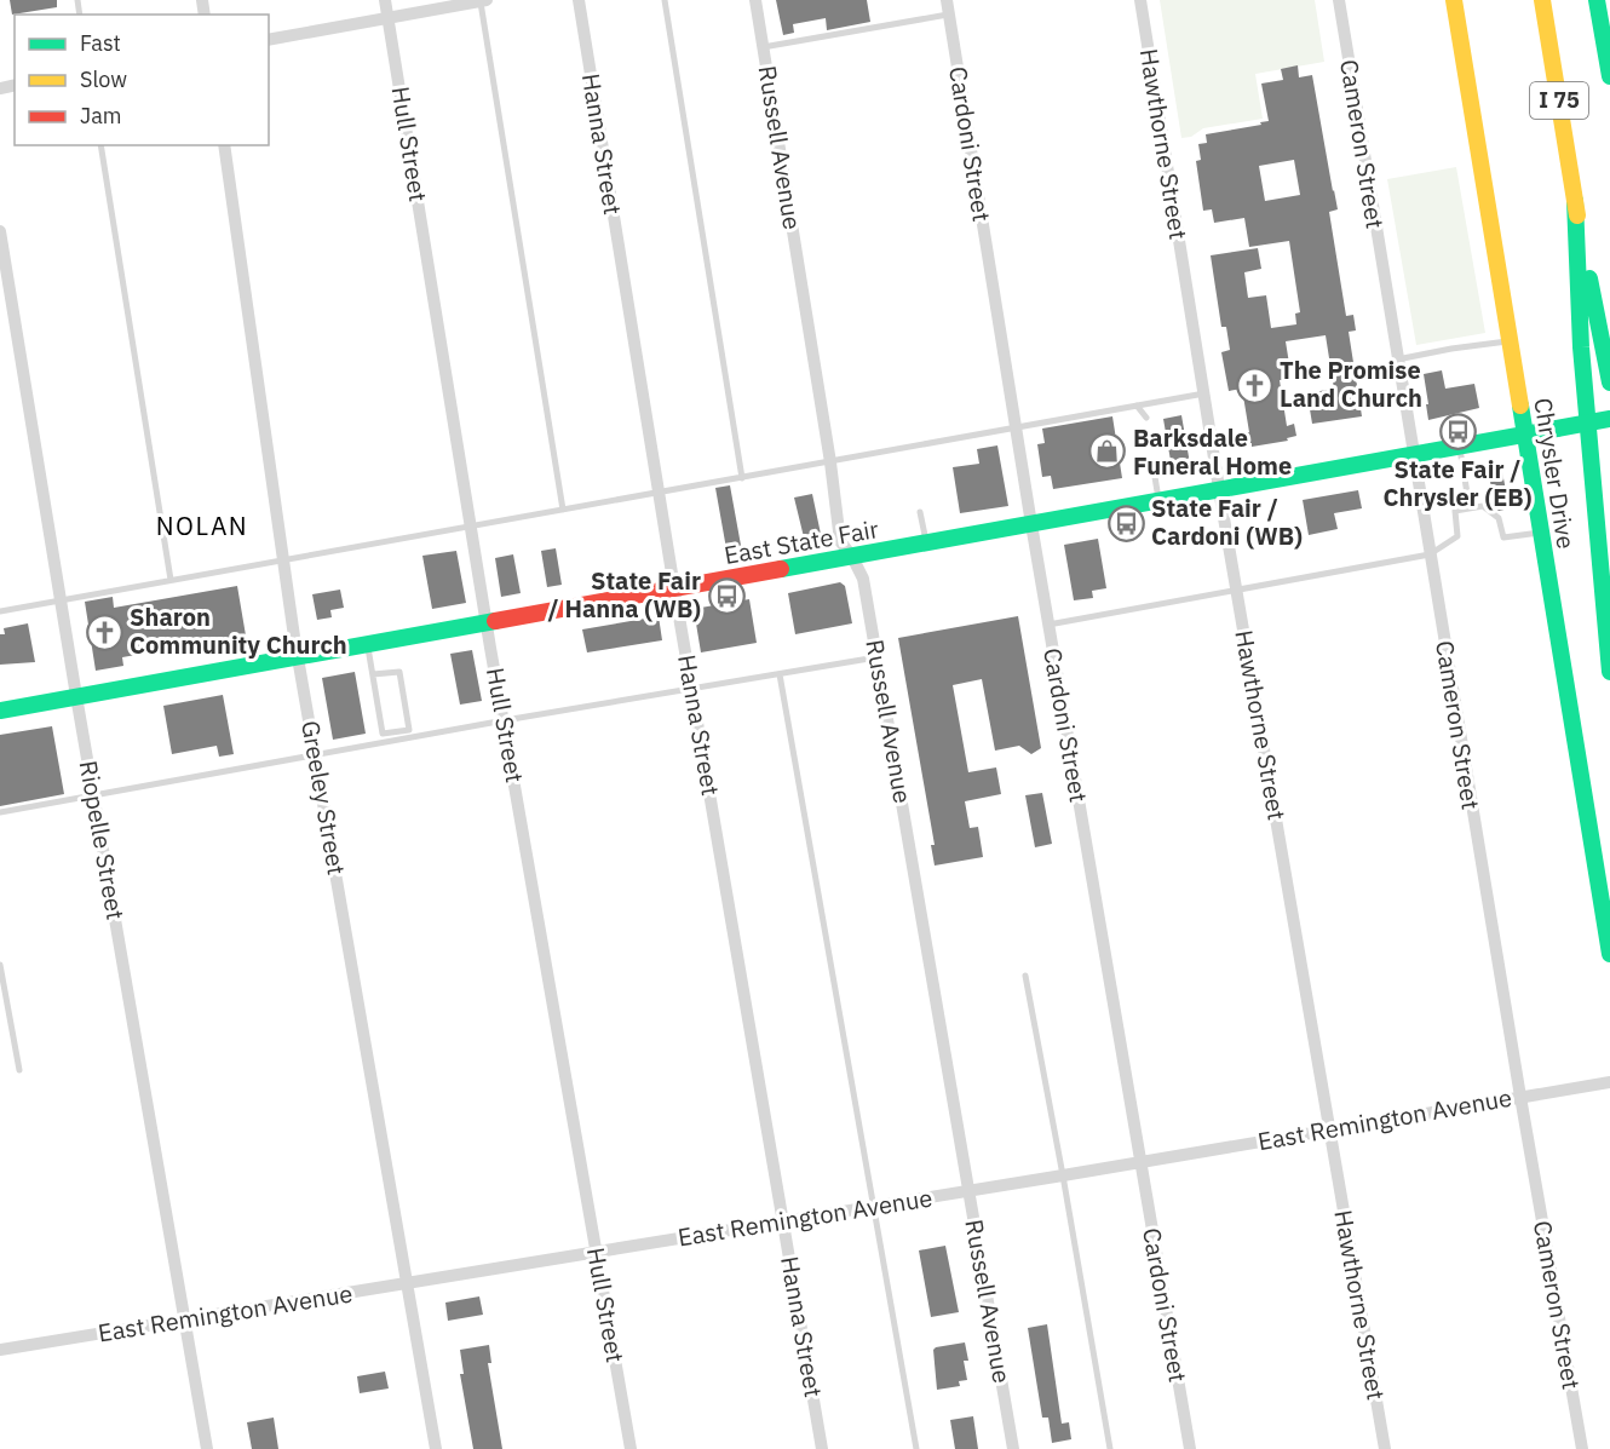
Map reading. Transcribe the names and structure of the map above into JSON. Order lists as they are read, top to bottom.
{
  "streets": {
    "main road": ["I 75", "Chrysler Drive", "East State Fair"],
    "street": [
      "Hull Street",
      "Hanna Street",
      "Cardoni Street",
      "Hawthorne Street",
      "Cameron Street",
      "Russell Avenue",
      "Greeley Street",
      "Riopelle Street",
      "East Remington Avenue"
    ]
  },
  "crossings": [
    ["Hull Street", "East State Fair"],
    ["Hull Street", "East Remington Avenue"],
    ["Hanna Street", "East State Fair"],
    ["Hanna Street", "East Remington Avenue"],
    ["Cardoni Street", "East State Fair"],
    ["Cardoni Street", "East Remington Avenue"],
    ["Hawthorne Street", "East State Fair"],
    ["Hawthorne Street", "East Remington Avenue"],
    ["Cameron Street", "East State Fair"],
    ["Cameron Street", "East Remington Avenue"],
    ["Russell Avenue", "East State Fair"],
    ["Russell Avenue", "East Remington Avenue"],
    ["Chrysler Drive", "East State Fair"],
    ["East State Fair", "Greeley Street"],
    ["East State Fair", "Riopelle Street"],
    ["Greeley Street", "East Remington Avenue"],
    ["Riopelle Street", "East Remington Avenue"]
  ],
  "districts": ["NOLAN"],
  "places": {
    "church": ["The Promise Land Church", "Sharon Community Church"],
    "bus stop": ["State Fair / Chrysler (EB)", "State Fair / Cardoni (WB)", "State Fair / Hanna (WB)"],
    "shop": ["Barksdale Funeral Home"]
  },
  "legend": ["Fast", "Slow", "Jam"]
}
